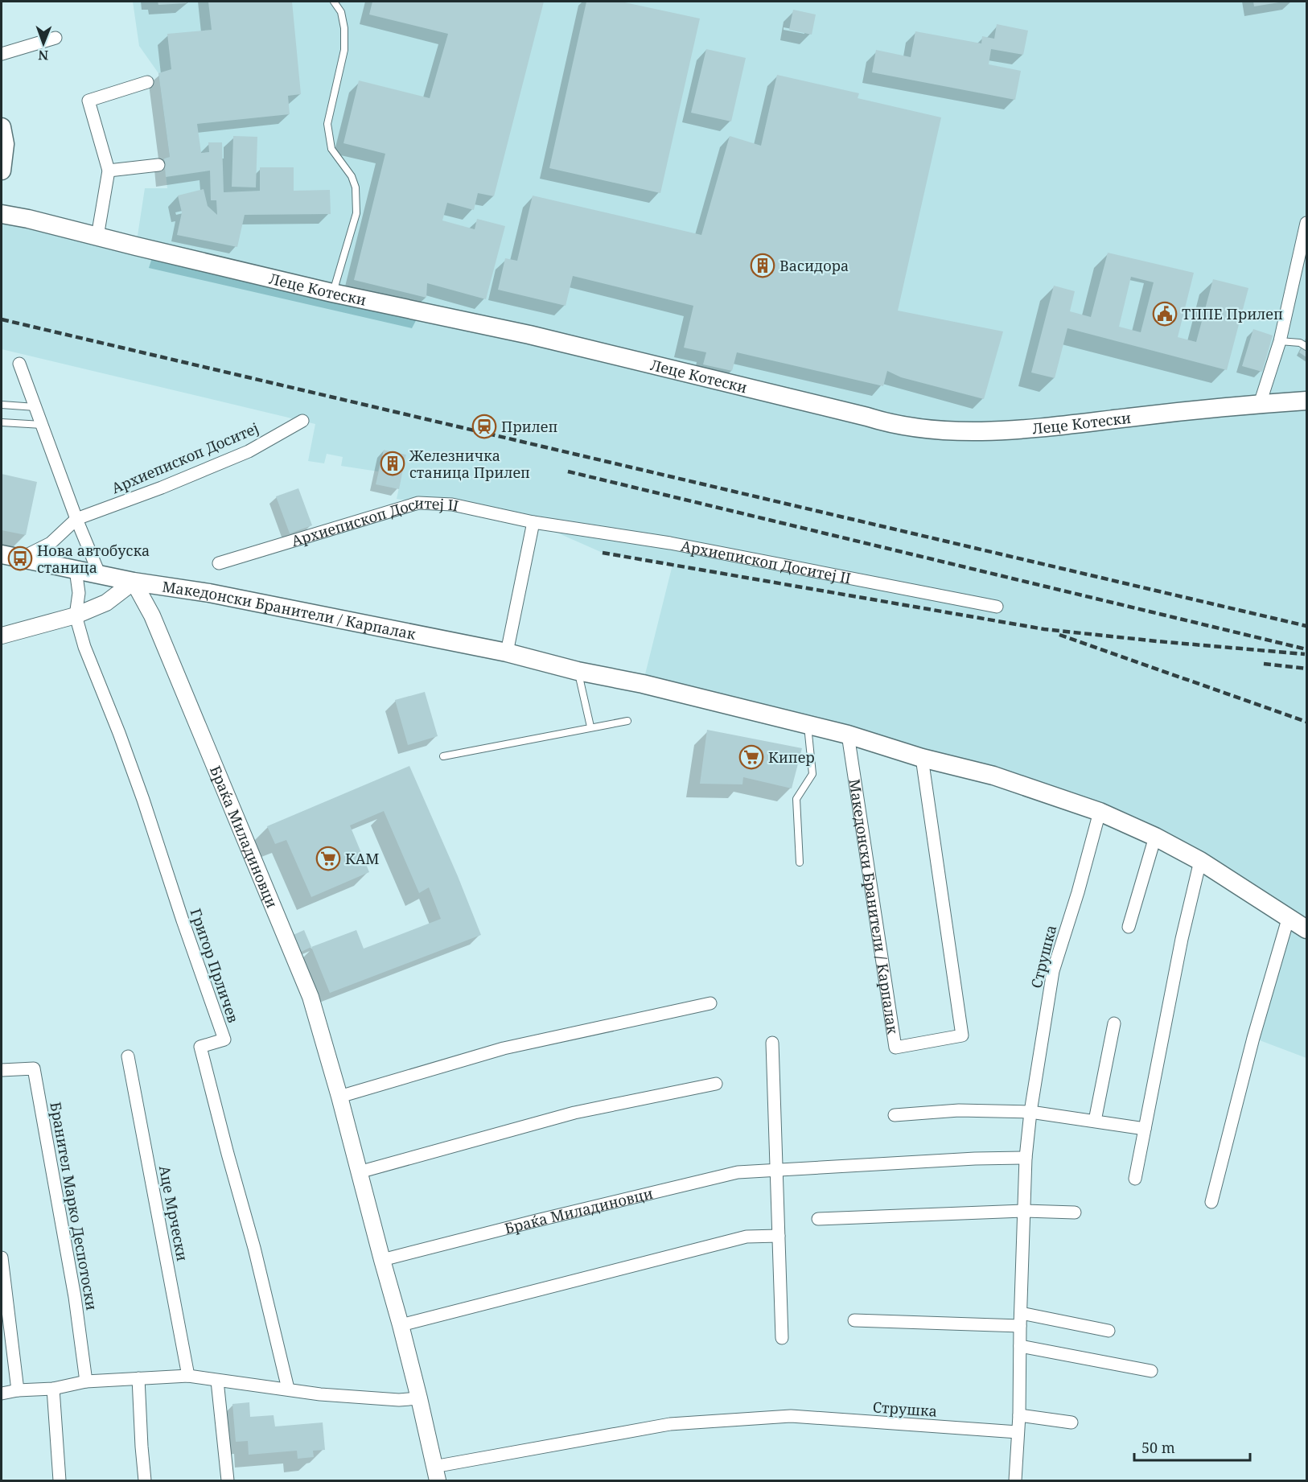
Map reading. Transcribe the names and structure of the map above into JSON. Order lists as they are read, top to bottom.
{
  "streets": {
    "main road": ["Леце Котески", "Македонски Бранители / Карпалак"],
    "street": [
      "Архиепископ Доситеј",
      "Архиепископ Доситеј II",
      "Браќа Миладиновци",
      "Струшка",
      "Григор Прличев",
      "Бранител Марко Деспотоски",
      "Аце Мрчески"
    ]
  },
  "crossings": [
    ["Архиепископ Доситеј", "Македонски Бранители / Карпалак"],
    ["Македонски Бранители / Карпалак", "Браќа Миладиновци"],
    ["Македонски Бранители / Карпалак", "Струшка"],
    ["Македонски Бранители / Карпалак", "Григор Прличев"],
    ["Браќа Миладиновци", "Струшка"]
  ],
  "places": {
    "building": ["Васидора", "Железничка станица Прилеп"],
    "public building": ["ТППЕ Прилеп"],
    "station": ["Прилеп"],
    "bus stop": ["Нова автобуска станица"],
    "supermarket": ["Кипер", "КАМ"]
  },
  "scale_bar": "50 m",
  "north": "bottom"
}
